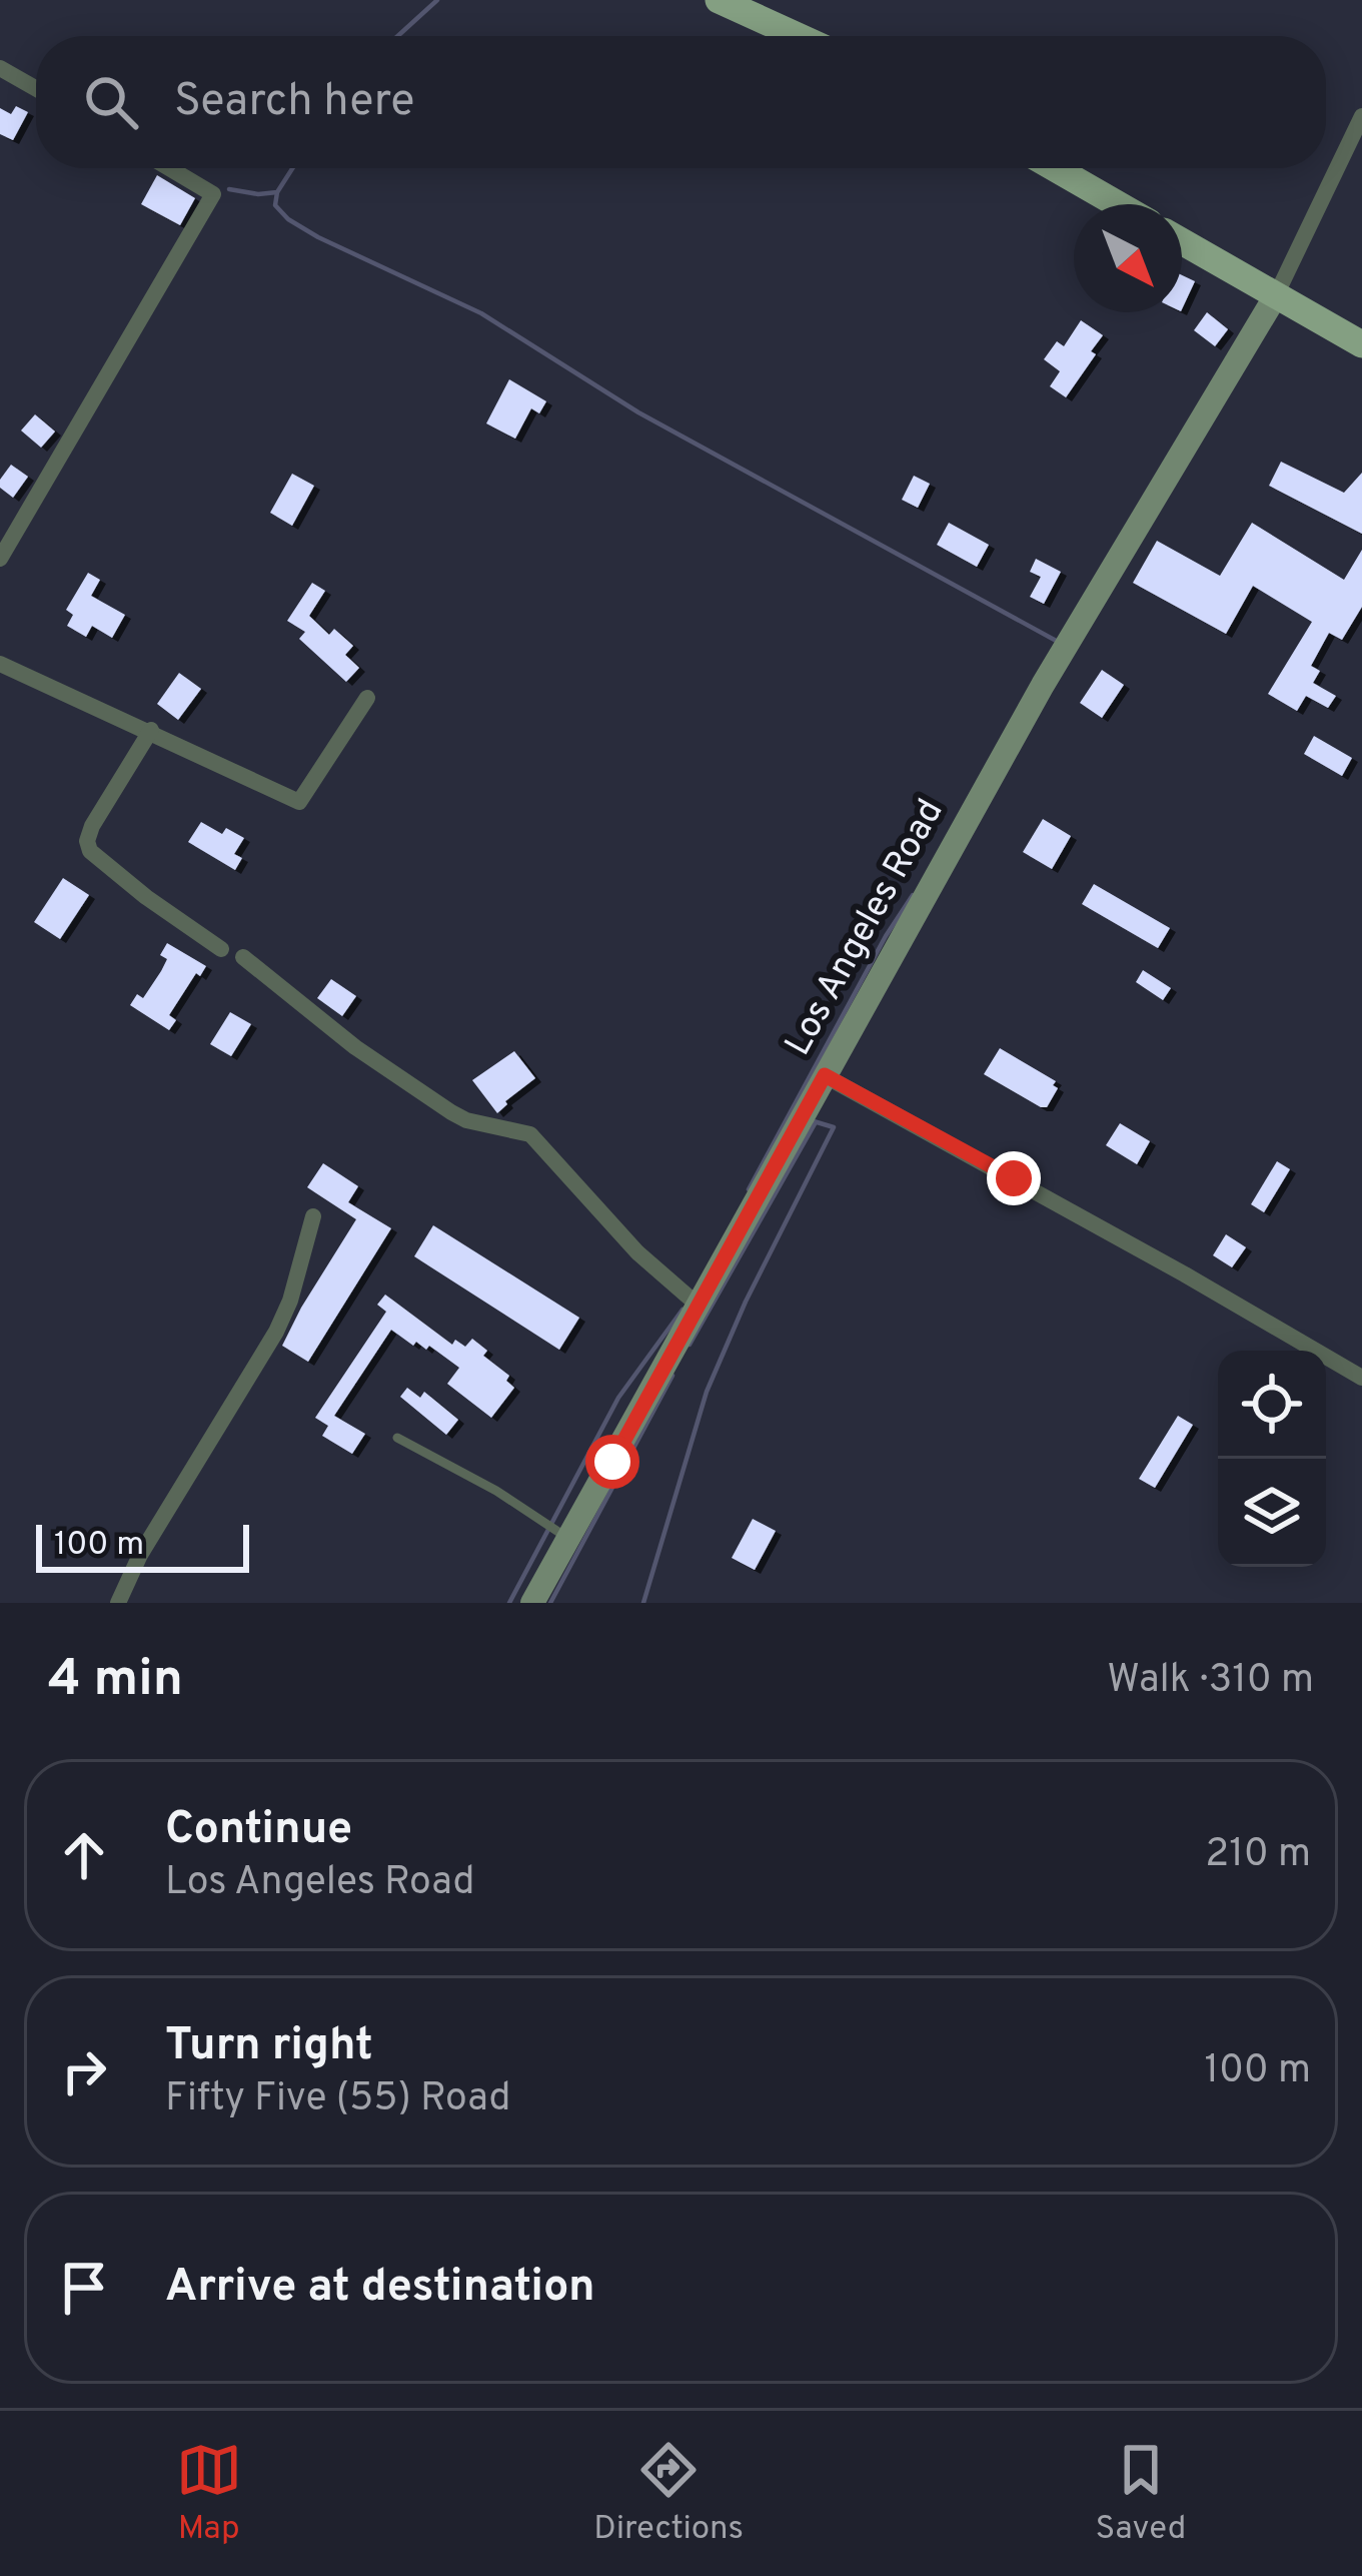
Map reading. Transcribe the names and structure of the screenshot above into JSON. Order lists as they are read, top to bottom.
{
  "streets": {
    "main road": ["Los Angeles Road"]
  },
  "scale_bar": "100 m",
  "north": "bottom right",
  "page": {
    "search": "Search here",
    "scale": "100 m",
    "heading": ["4 min", "Walk · 310 m"],
    "list": [
      ["Continue", "Los Angeles Road", "210 m"],
      ["Turn right", "Fifty Five (55) Road", "100 m"],
      "Arrive at destination"
    ],
    "nav": ["Map", "Directions", "Saved"]
  }
}
